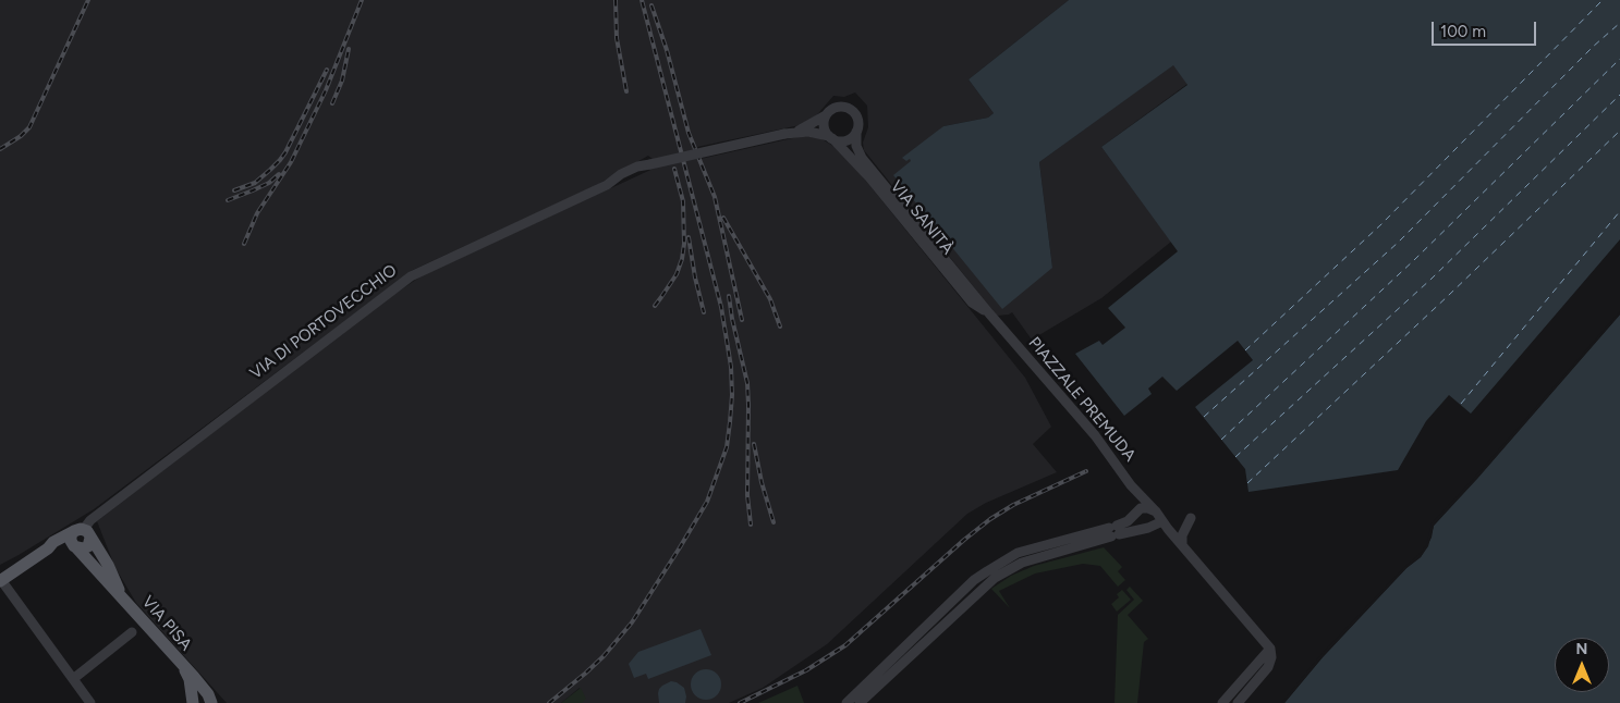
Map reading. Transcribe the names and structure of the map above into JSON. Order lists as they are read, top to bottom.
{
  "streets": {
    "main road": ["VIA DI PORTOVECCHIO", "VIA PISA"],
    "street": ["VIA SANITÀ", "PIAZZALE PREMUDA"]
  },
  "crossings": [
    ["VIA SANITÀ", "VIA DI PORTOVECCHIO"],
    ["VIA SANITÀ", "PIAZZALE PREMUDA"],
    ["VIA DI PORTOVECCHIO", "VIA PISA"]
  ],
  "scale_bar": "100 m",
  "north": "top"
}
